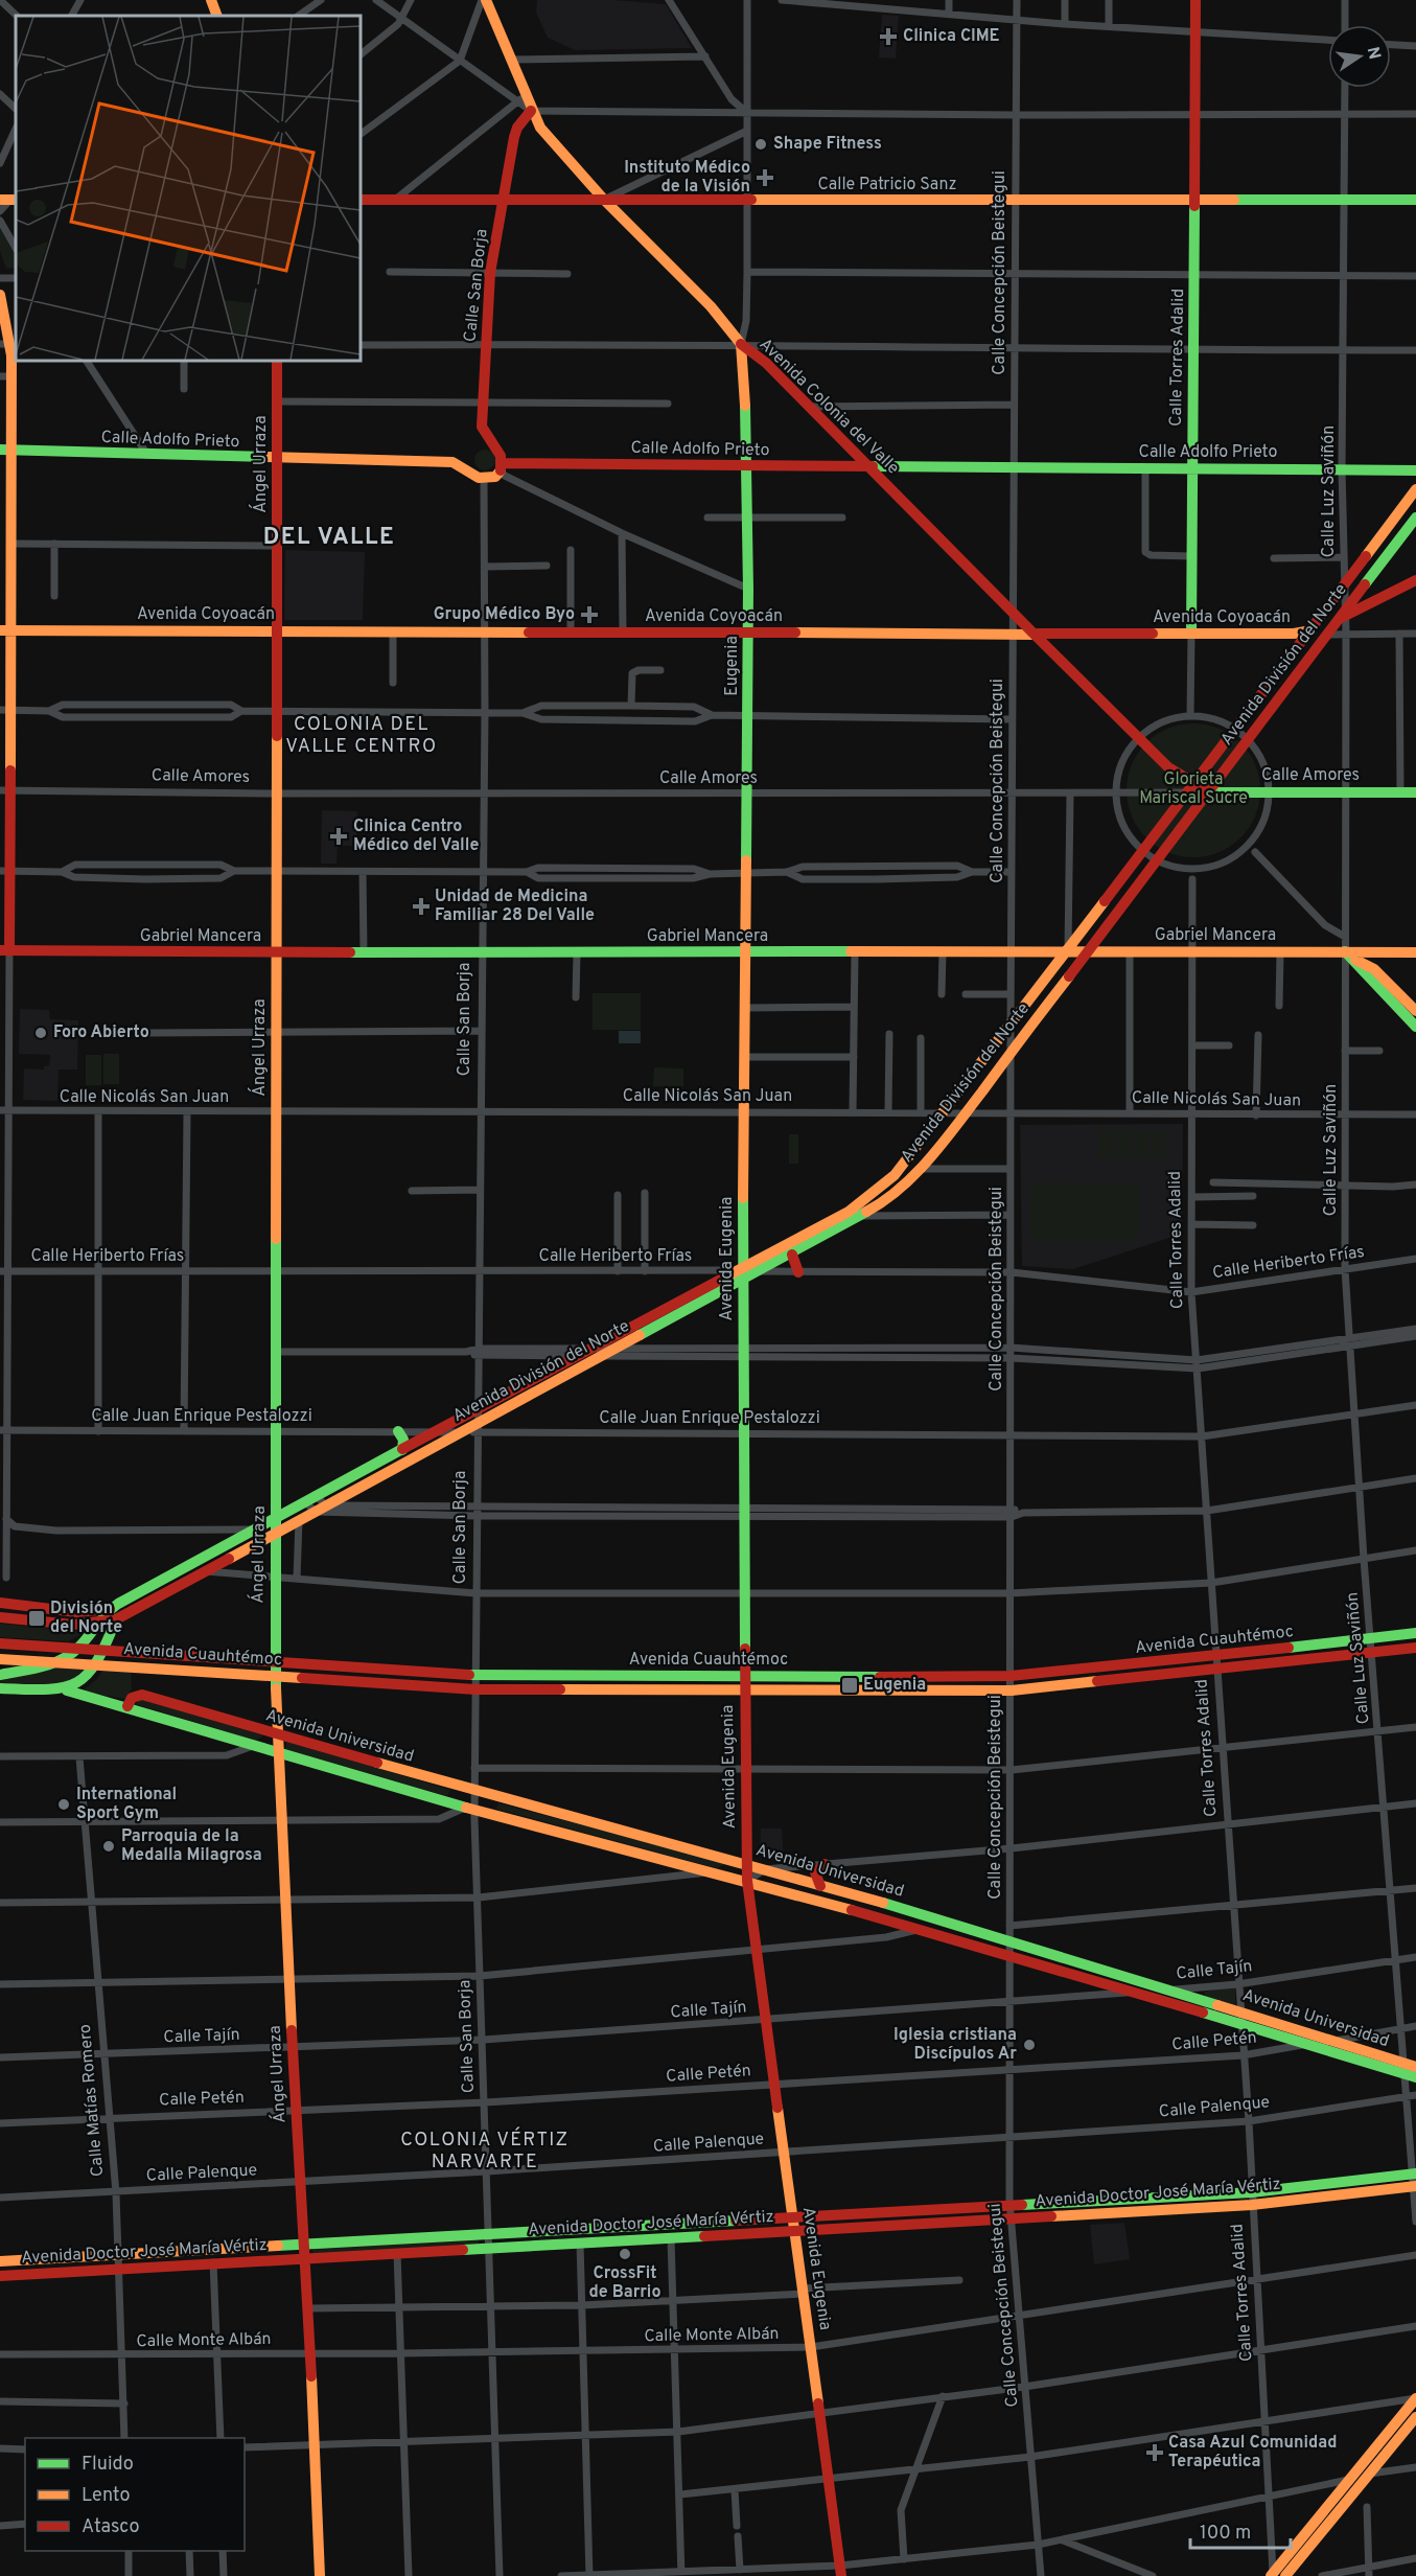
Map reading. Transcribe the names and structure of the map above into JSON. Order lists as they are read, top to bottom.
{
  "streets": {
    "main road": [
      "Calle Patricio Sanz",
      "Calle San Borja",
      "Calle Torres Adalid",
      "Avenida Colonia del Valle",
      "Calle Adolfo Prieto",
      "Ángel Urraza",
      "Avenida Coyoacán",
      "Avenida División del Norte",
      "Eugenia",
      "Calle Amores",
      "Gabriel Mancera",
      "Avenida Eugenia",
      "Avenida Cuauhtémoc",
      "Avenida Universidad",
      "Avenida Doctor José María Vértiz"
    ],
    "street": [
      "Calle Concepción Beistegui",
      "Calle Luz Saviñón",
      "Calle Nicolás San Juan",
      "Calle Heriberto Frías",
      "Calle Juan Enrique Pestalozzi",
      "Calle Tajín",
      "Calle Petén",
      "Calle Matías Romero",
      "Calle Palenque",
      "Calle Monte Albán"
    ]
  },
  "crossings": [
    ["Calle Patricio Sanz", "Calle Concepción Beistegui"],
    ["Calle Patricio Sanz", "Calle San Borja"],
    ["Calle Patricio Sanz", "Calle Torres Adalid"],
    ["Calle Patricio Sanz", "Avenida Colonia del Valle"],
    ["Calle Patricio Sanz", "Calle Luz Saviñón"],
    ["Calle Concepción Beistegui", "Avenida Colonia del Valle"],
    ["Calle Concepción Beistegui", "Calle Adolfo Prieto"],
    ["Calle Concepción Beistegui", "Avenida Coyoacán"],
    ["Calle Concepción Beistegui", "Avenida División del Norte"],
    ["Calle Concepción Beistegui", "Calle Amores"],
    ["Calle Concepción Beistegui", "Gabriel Mancera"],
    ["Calle Concepción Beistegui", "Calle Nicolás San Juan"],
    ["Calle Concepción Beistegui", "Calle Heriberto Frías"],
    ["Calle Concepción Beistegui", "Calle Juan Enrique Pestalozzi"],
    ["Calle Concepción Beistegui", "Avenida Cuauhtémoc"],
    ["Calle Concepción Beistegui", "Avenida Universidad"],
    ["Calle Concepción Beistegui", "Calle Tajín"],
    ["Calle Concepción Beistegui", "Calle Petén"],
    ["Calle Concepción Beistegui", "Calle Palenque"],
    ["Calle Concepción Beistegui", "Avenida Doctor José María Vértiz"],
    ["Calle Concepción Beistegui", "Calle Monte Albán"],
    ["Calle San Borja", "Avenida Colonia del Valle"],
    ["Calle San Borja", "Calle Adolfo Prieto"],
    ["Calle San Borja", "Avenida Coyoacán"],
    ["Calle San Borja", "Avenida División del Norte"],
    ["Calle San Borja", "Calle Amores"],
    ["Calle San Borja", "Gabriel Mancera"],
    ["Calle San Borja", "Calle Nicolás San Juan"],
    ["Calle San Borja", "Calle Heriberto Frías"],
    ["Calle San Borja", "Calle Juan Enrique Pestalozzi"],
    ["Calle San Borja", "Avenida Cuauhtémoc"],
    ["Calle San Borja", "Avenida Universidad"],
    ["Calle San Borja", "Calle Tajín"],
    ["Calle San Borja", "Calle Petén"],
    ["Calle San Borja", "Calle Palenque"],
    ["Calle San Borja", "Avenida Doctor José María Vértiz"],
    ["Calle San Borja", "Calle Monte Albán"],
    ["Calle Torres Adalid", "Calle Adolfo Prieto"],
    ["Calle Torres Adalid", "Avenida Coyoacán"],
    ["Calle Torres Adalid", "Gabriel Mancera"],
    ["Calle Torres Adalid", "Calle Nicolás San Juan"],
    ["Calle Torres Adalid", "Calle Heriberto Frías"],
    ["Calle Torres Adalid", "Calle Juan Enrique Pestalozzi"],
    ["Calle Torres Adalid", "Avenida Cuauhtémoc"],
    ["Calle Torres Adalid", "Avenida Universidad"],
    ["Calle Torres Adalid", "Calle Tajín"],
    ["Calle Torres Adalid", "Calle Petén"],
    ["Calle Torres Adalid", "Calle Palenque"],
    ["Calle Torres Adalid", "Avenida Doctor José María Vértiz"],
    ["Calle Torres Adalid", "Calle Monte Albán"],
    ["Avenida Colonia del Valle", "Calle Adolfo Prieto"],
    ["Avenida Colonia del Valle", "Avenida Coyoacán"],
    ["Avenida Colonia del Valle", "Avenida División del Norte"],
    ["Avenida Colonia del Valle", "Eugenia"],
    ["Avenida Colonia del Valle", "Calle Amores"],
    ["Calle Adolfo Prieto", "Ángel Urraza"],
    ["Calle Adolfo Prieto", "Calle Luz Saviñón"],
    ["Calle Adolfo Prieto", "Eugenia"],
    ["Ángel Urraza", "Avenida Coyoacán"],
    ["Ángel Urraza", "Avenida División del Norte"],
    ["Ángel Urraza", "Calle Amores"],
    ["Ángel Urraza", "Gabriel Mancera"],
    ["Ángel Urraza", "Calle Nicolás San Juan"],
    ["Ángel Urraza", "Calle Heriberto Frías"],
    ["Ángel Urraza", "Calle Juan Enrique Pestalozzi"],
    ["Ángel Urraza", "Avenida Cuauhtémoc"],
    ["Ángel Urraza", "Avenida Universidad"],
    ["Ángel Urraza", "Calle Tajín"],
    ["Ángel Urraza", "Calle Petén"],
    ["Ángel Urraza", "Calle Palenque"],
    ["Ángel Urraza", "Avenida Doctor José María Vértiz"],
    ["Calle Luz Saviñón", "Avenida Coyoacán"],
    ["Calle Luz Saviñón", "Avenida División del Norte"],
    ["Calle Luz Saviñón", "Calle Amores"],
    ["Calle Luz Saviñón", "Gabriel Mancera"],
    ["Calle Luz Saviñón", "Calle Nicolás San Juan"],
    ["Calle Luz Saviñón", "Calle Heriberto Frías"],
    ["Calle Luz Saviñón", "Calle Juan Enrique Pestalozzi"],
    ["Calle Luz Saviñón", "Avenida Cuauhtémoc"],
    ["Calle Luz Saviñón", "Avenida Universidad"],
    ["Calle Luz Saviñón", "Calle Tajín"],
    ["Calle Luz Saviñón", "Calle Petén"],
    ["Calle Luz Saviñón", "Calle Palenque"],
    ["Calle Luz Saviñón", "Avenida Doctor José María Vértiz"],
    ["Avenida Coyoacán", "Avenida División del Norte"],
    ["Avenida Coyoacán", "Eugenia"],
    ["Avenida División del Norte", "Calle Amores"],
    ["Avenida División del Norte", "Gabriel Mancera"],
    ["Avenida División del Norte", "Calle Nicolás San Juan"],
    ["Avenida División del Norte", "Calle Heriberto Frías"],
    ["Avenida División del Norte", "Avenida Eugenia"],
    ["Avenida División del Norte", "Calle Juan Enrique Pestalozzi"],
    ["Avenida División del Norte", "Avenida Cuauhtémoc"],
    ["Eugenia", "Calle Amores"],
    ["Eugenia", "Gabriel Mancera"],
    ["Eugenia", "Avenida Eugenia"],
    ["Gabriel Mancera", "Avenida Eugenia"],
    ["Calle Nicolás San Juan", "Avenida Eugenia"],
    ["Calle Heriberto Frías", "Avenida Eugenia"],
    ["Avenida Eugenia", "Calle Juan Enrique Pestalozzi"],
    ["Avenida Eugenia", "Avenida Cuauhtémoc"],
    ["Avenida Eugenia", "Avenida Universidad"],
    ["Avenida Eugenia", "Calle Tajín"],
    ["Avenida Eugenia", "Calle Petén"],
    ["Avenida Eugenia", "Calle Palenque"],
    ["Avenida Eugenia", "Avenida Doctor José María Vértiz"],
    ["Avenida Eugenia", "Calle Monte Albán"],
    ["Avenida Universidad", "Calle Tajín"],
    ["Avenida Universidad", "Calle Petén"],
    ["Calle Tajín", "Calle Matías Romero"],
    ["Calle Petén", "Calle Matías Romero"],
    ["Calle Matías Romero", "Calle Palenque"],
    ["Calle Matías Romero", "Avenida Doctor José María Vértiz"],
    ["Calle Matías Romero", "Calle Monte Albán"]
  ],
  "districts": ["DEL VALLE", "COLONIA DEL VALLE CENTRO", "COLONIA VÉRTIZ NARVARTE"],
  "parks": ["Glorieta Mariscal Sucre"],
  "places": {
    "health": [
      "Clinica CIME",
      "Instituto Médico de la Visión",
      "Grupo Médico Byo",
      "Clinica Centro Médico del Valle",
      "Unidad de Medicina Familiar 28 Del Valle",
      "Casa Azul Comunidad Terapéutica"
    ],
    "other": [
      "Shape Fitness",
      "Foro Abierto",
      "International Sport Gym",
      "Parroquia de la Medalla Milagrosa",
      "Iglesia cristiana Discípulos Ar",
      "CrossFit de Barrio"
    ],
    "transit": ["División del Norte", "Eugenia"]
  },
  "legend": ["Fluido", "Lento", "Atasco"],
  "scale_bar": "100 m",
  "north": "right"
}
